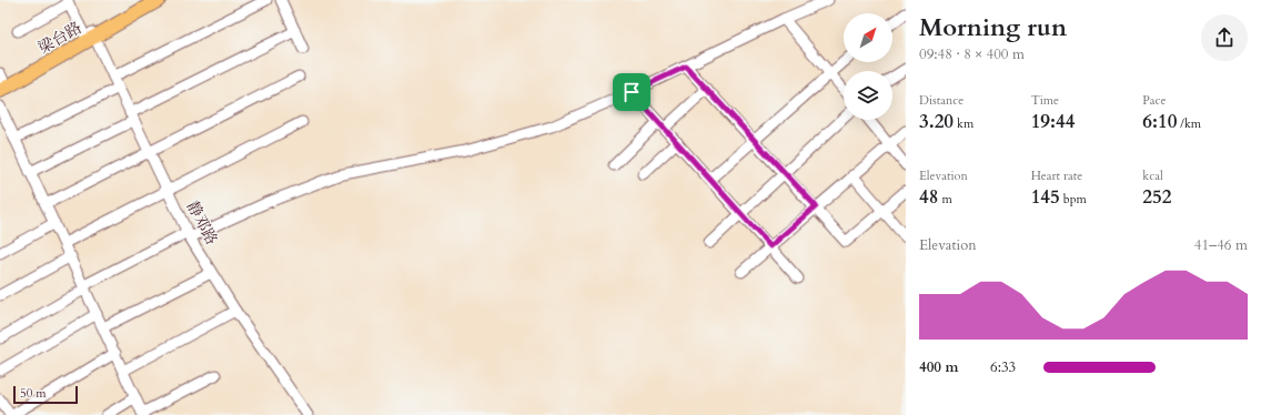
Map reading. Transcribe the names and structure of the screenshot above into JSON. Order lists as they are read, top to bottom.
{
  "streets": {
    "main road": ["梁台路"],
    "street": ["静邓路"]
  },
  "crossings": [
    ["梁台路", "静邓路"]
  ],
  "scale_bar": "50 m",
  "north": "top right",
  "page": {
    "heading": ["Morning run", "09:48 · 8 × 400 m"],
    "stats": [
      ["Distance", "3.20 km"],
      ["Time", "19:44"],
      ["Pace", "6:10 /km"],
      ["Elevation", "48 m"],
      ["Heart rate", "145 bpm"],
      ["kcal", "252"]
    ],
    "chart": ["Elevation", "41–46 m"],
    "list": [
      {
        "name": "400 m",
        "note": "6:33"
      }
    ],
    "scale": "50 m"
  }
}
